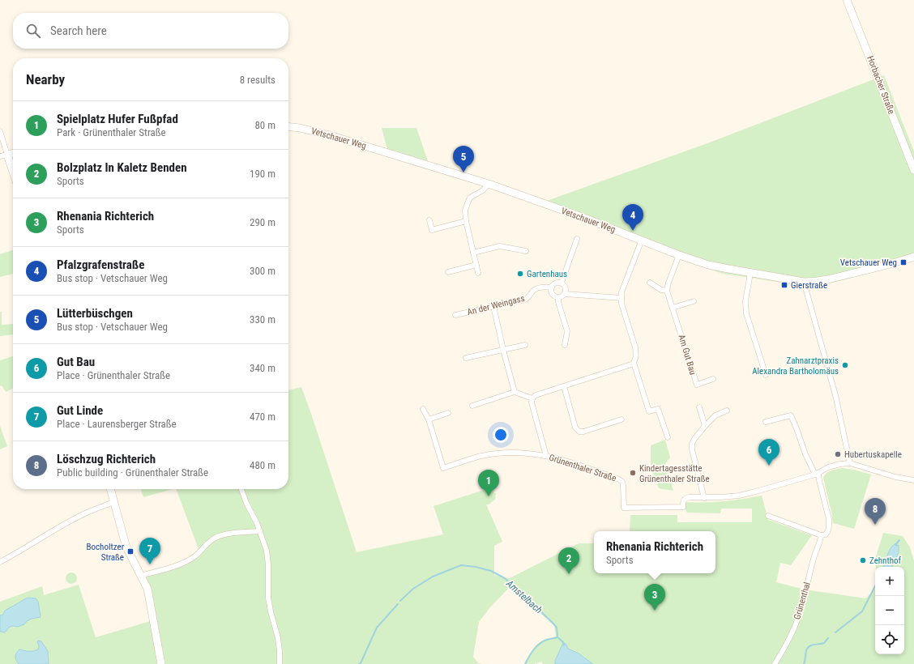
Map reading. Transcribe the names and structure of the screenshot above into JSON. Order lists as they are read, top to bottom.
{
  "streets": {
    "street": [
      "Horbacher Straße",
      "Vetschauer Weg",
      "An der Weingass",
      "Am Gut Bau",
      "Grünenthaler Straße",
      "Grünenthal"
    ]
  },
  "water": ["Amstelbach"],
  "places": {
    "transit": ["Vetschauer Weg", "Gierstraße", "Bocholtzer Straße"],
    "other": [
      "Gartenhaus",
      "Zahnarztpraxis Alexandra Bartholomäus",
      "Hubertuskapelle",
      "Kindertagesstätte Grünenthaler Straße",
      "Zehnthof"
    ]
  },
  "page": {
    "search": "Search here",
    "heading": ["Nearby", "8 results"],
    "list": [
      {
        "mark": "1",
        "name": "Spielplatz Hufer Fußpfad",
        "note": "Park · Grünenthaler Straße",
        "value": "80 m"
      },
      {
        "mark": "2",
        "name": "Bolzplatz In Kaletz Benden",
        "note": "Sports",
        "value": "190 m"
      },
      {
        "mark": "3",
        "name": "Rhenania Richterich",
        "note": "Sports",
        "value": "290 m"
      },
      {
        "mark": "4",
        "name": "Pfalzgrafenstraße",
        "note": "Bus stop · Vetschauer Weg",
        "value": "300 m"
      },
      {
        "mark": "5",
        "name": "Lütterbüschgen",
        "note": "Bus stop · Vetschauer Weg",
        "value": "330 m"
      },
      {
        "mark": "6",
        "name": "Gut Bau",
        "note": "Place · Grünenthaler Straße",
        "value": "340 m"
      },
      {
        "mark": "7",
        "name": "Gut Linde",
        "note": "Place · Laurensberger Straße",
        "value": "470 m"
      },
      {
        "mark": "8",
        "name": "Löschzug Richterich",
        "note": "Public building · Grünenthaler Straße",
        "value": "480 m"
      }
    ],
    "pins": [
      "5",
      "4",
      "6",
      "1",
      "8",
      "7",
      "2",
      "3"
    ],
    "popup": ["Rhenania Richterich", "Sports"],
    "map_buttons": ["+", "−"]
  }
}
